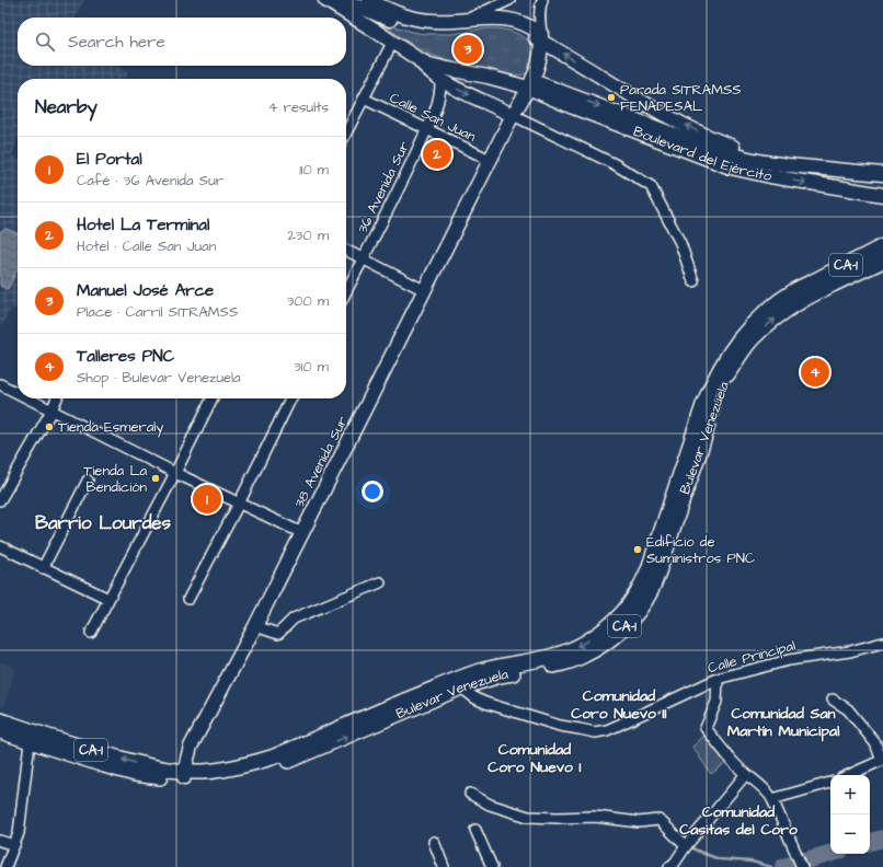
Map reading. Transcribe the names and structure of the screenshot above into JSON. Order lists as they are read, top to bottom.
{
  "streets": {
    "highway": ["CA-1", "Bulevar Venezuela"],
    "main road": ["Boulevard del Ejército", "38 Avenida Sur"],
    "street": ["Calle San Juan", "36 Avenida Sur", "Calle Principal"]
  },
  "crossings": [
    ["Calle San Juan", "36 Avenida Sur"],
    ["Calle San Juan", "38 Avenida Sur"],
    ["Boulevard del Ejército", "38 Avenida Sur"],
    ["Bulevar Venezuela", "38 Avenida Sur"],
    ["Bulevar Venezuela", "Calle Principal"]
  ],
  "districts": [
    "Barrio Lourdes",
    "Comunidad Coro Nuevo II",
    "Comunidad San Martín Municipal",
    "Comunidad Coro Nuevo I",
    "Comunidad Casitas del Coro"
  ],
  "places": [
    "Parada SITRAMSS FENADESAL",
    "Tienda Esmeraly",
    "Tienda La Bendición",
    "Edificio de Suministros PNC"
  ],
  "page": {
    "search": "Search here",
    "pins": [
      "3",
      "2",
      "4",
      "1"
    ],
    "heading": ["Nearby", "4 results"],
    "list": [
      {
        "mark": "1",
        "name": "El Portal",
        "note": "Café · 36 Avenida Sur",
        "value": "110 m"
      },
      {
        "mark": "2",
        "name": "Hotel La Terminal",
        "note": "Hotel · Calle San Juan",
        "value": "230 m"
      },
      {
        "mark": "3",
        "name": "Manuel José Arce",
        "note": "Place · Carril SITRAMSS",
        "value": "300 m"
      },
      {
        "mark": "4",
        "name": "Talleres PNC",
        "note": "Shop · Bulevar Venezuela",
        "value": "310 m"
      }
    ],
    "map_buttons": ["+", "−"]
  }
}
